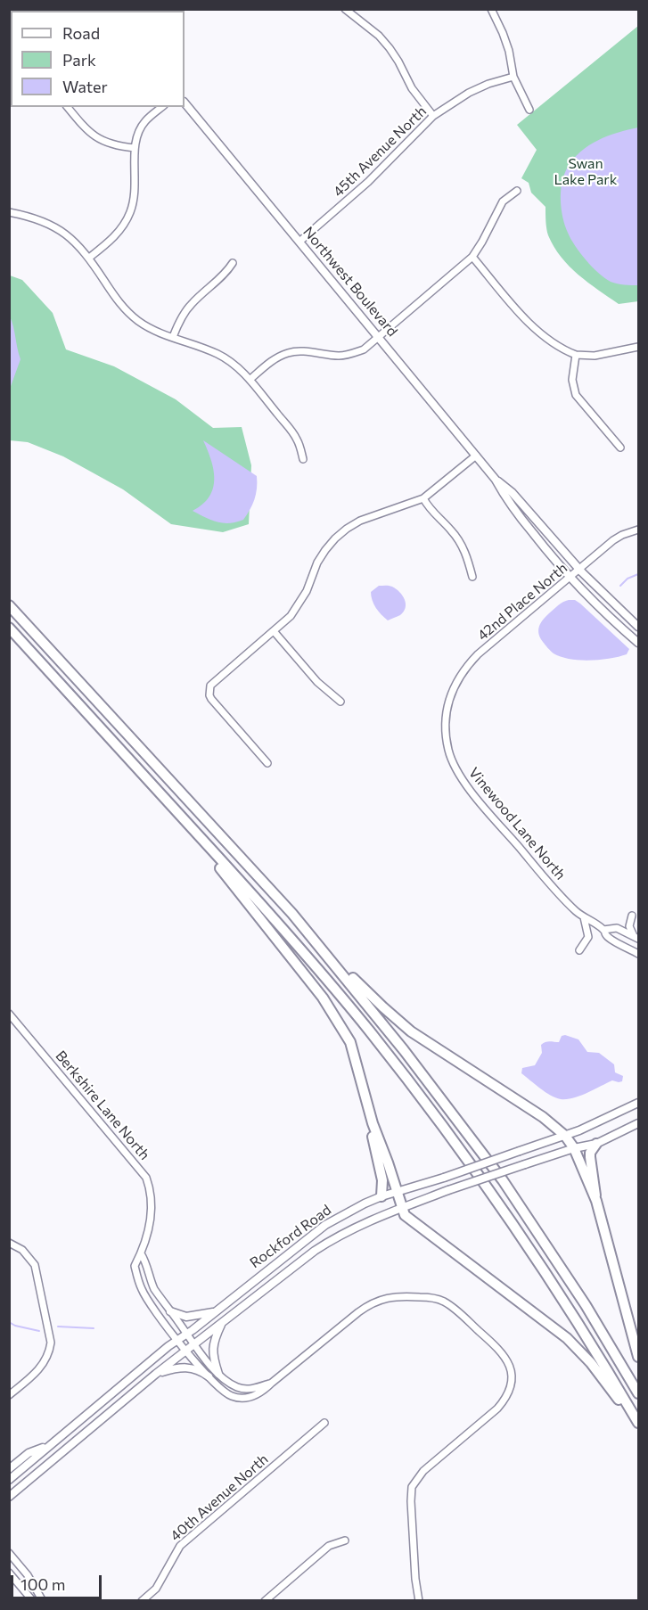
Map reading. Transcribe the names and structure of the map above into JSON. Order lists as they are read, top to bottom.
{
  "streets": {
    "main road": ["Northwest Boulevard", "Rockford Road"],
    "street": [
      "45th Avenue North",
      "42nd Place North",
      "Vinewood Lane North",
      "Berkshire Lane North",
      "40th Avenue North"
    ]
  },
  "crossings": [
    ["45th Avenue North", "Northwest Boulevard"],
    ["Northwest Boulevard", "42nd Place North"],
    ["42nd Place North", "Vinewood Lane North"],
    ["Berkshire Lane North", "Rockford Road"]
  ],
  "parks": ["Swan Lake Park"],
  "legend": ["Road", "Park", "Water"],
  "scale_bar": "100 m"
}
